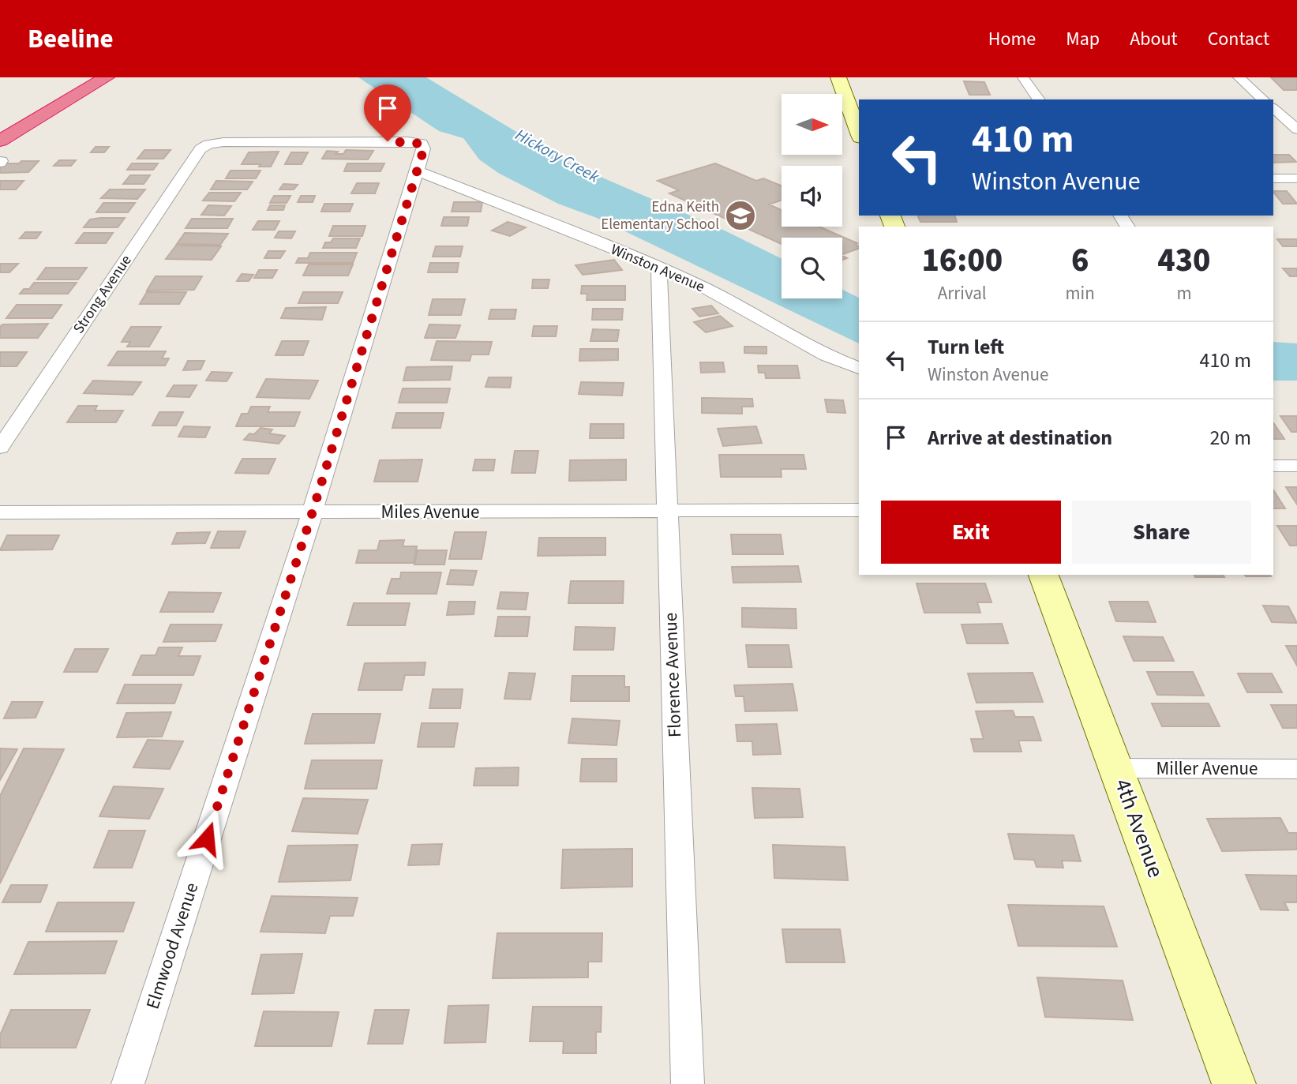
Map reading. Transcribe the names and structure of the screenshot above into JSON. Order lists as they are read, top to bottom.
{
  "streets": {
    "street": [
      "Winston Avenue",
      "Strong Avenue",
      "Miles Avenue",
      "Florence Avenue",
      "Miller Avenue",
      "4th Avenue",
      "Elmwood Avenue"
    ]
  },
  "crossings": [
    ["Winston Avenue", "Florence Avenue"],
    ["Winston Avenue", "Elmwood Avenue"],
    ["Strong Avenue", "Elmwood Avenue"],
    ["Miles Avenue", "Florence Avenue"],
    ["Miles Avenue", "Elmwood Avenue"],
    ["Miller Avenue", "4th Avenue"]
  ],
  "water": ["Hickory Creek"],
  "places": {
    "school or university": ["Edna Keith Elementary School"]
  },
  "north": "right",
  "page": {
    "header": "Beeline",
    "nav": [
      "Home",
      "Map",
      "About",
      "Contact"
    ],
    "turn": ["410 m", "Winston Avenue"],
    "eta": [
      "16:00",
      "Arrival",
      "6",
      "min",
      "430",
      "m"
    ],
    "list": [
      {
        "name": "Turn left",
        "note": "Winston Avenue",
        "value": "410 m"
      },
      {
        "name": "Arrive at destination",
        "value": "20 m"
      }
    ],
    "buttons": ["Exit", "Share"]
  }
}
